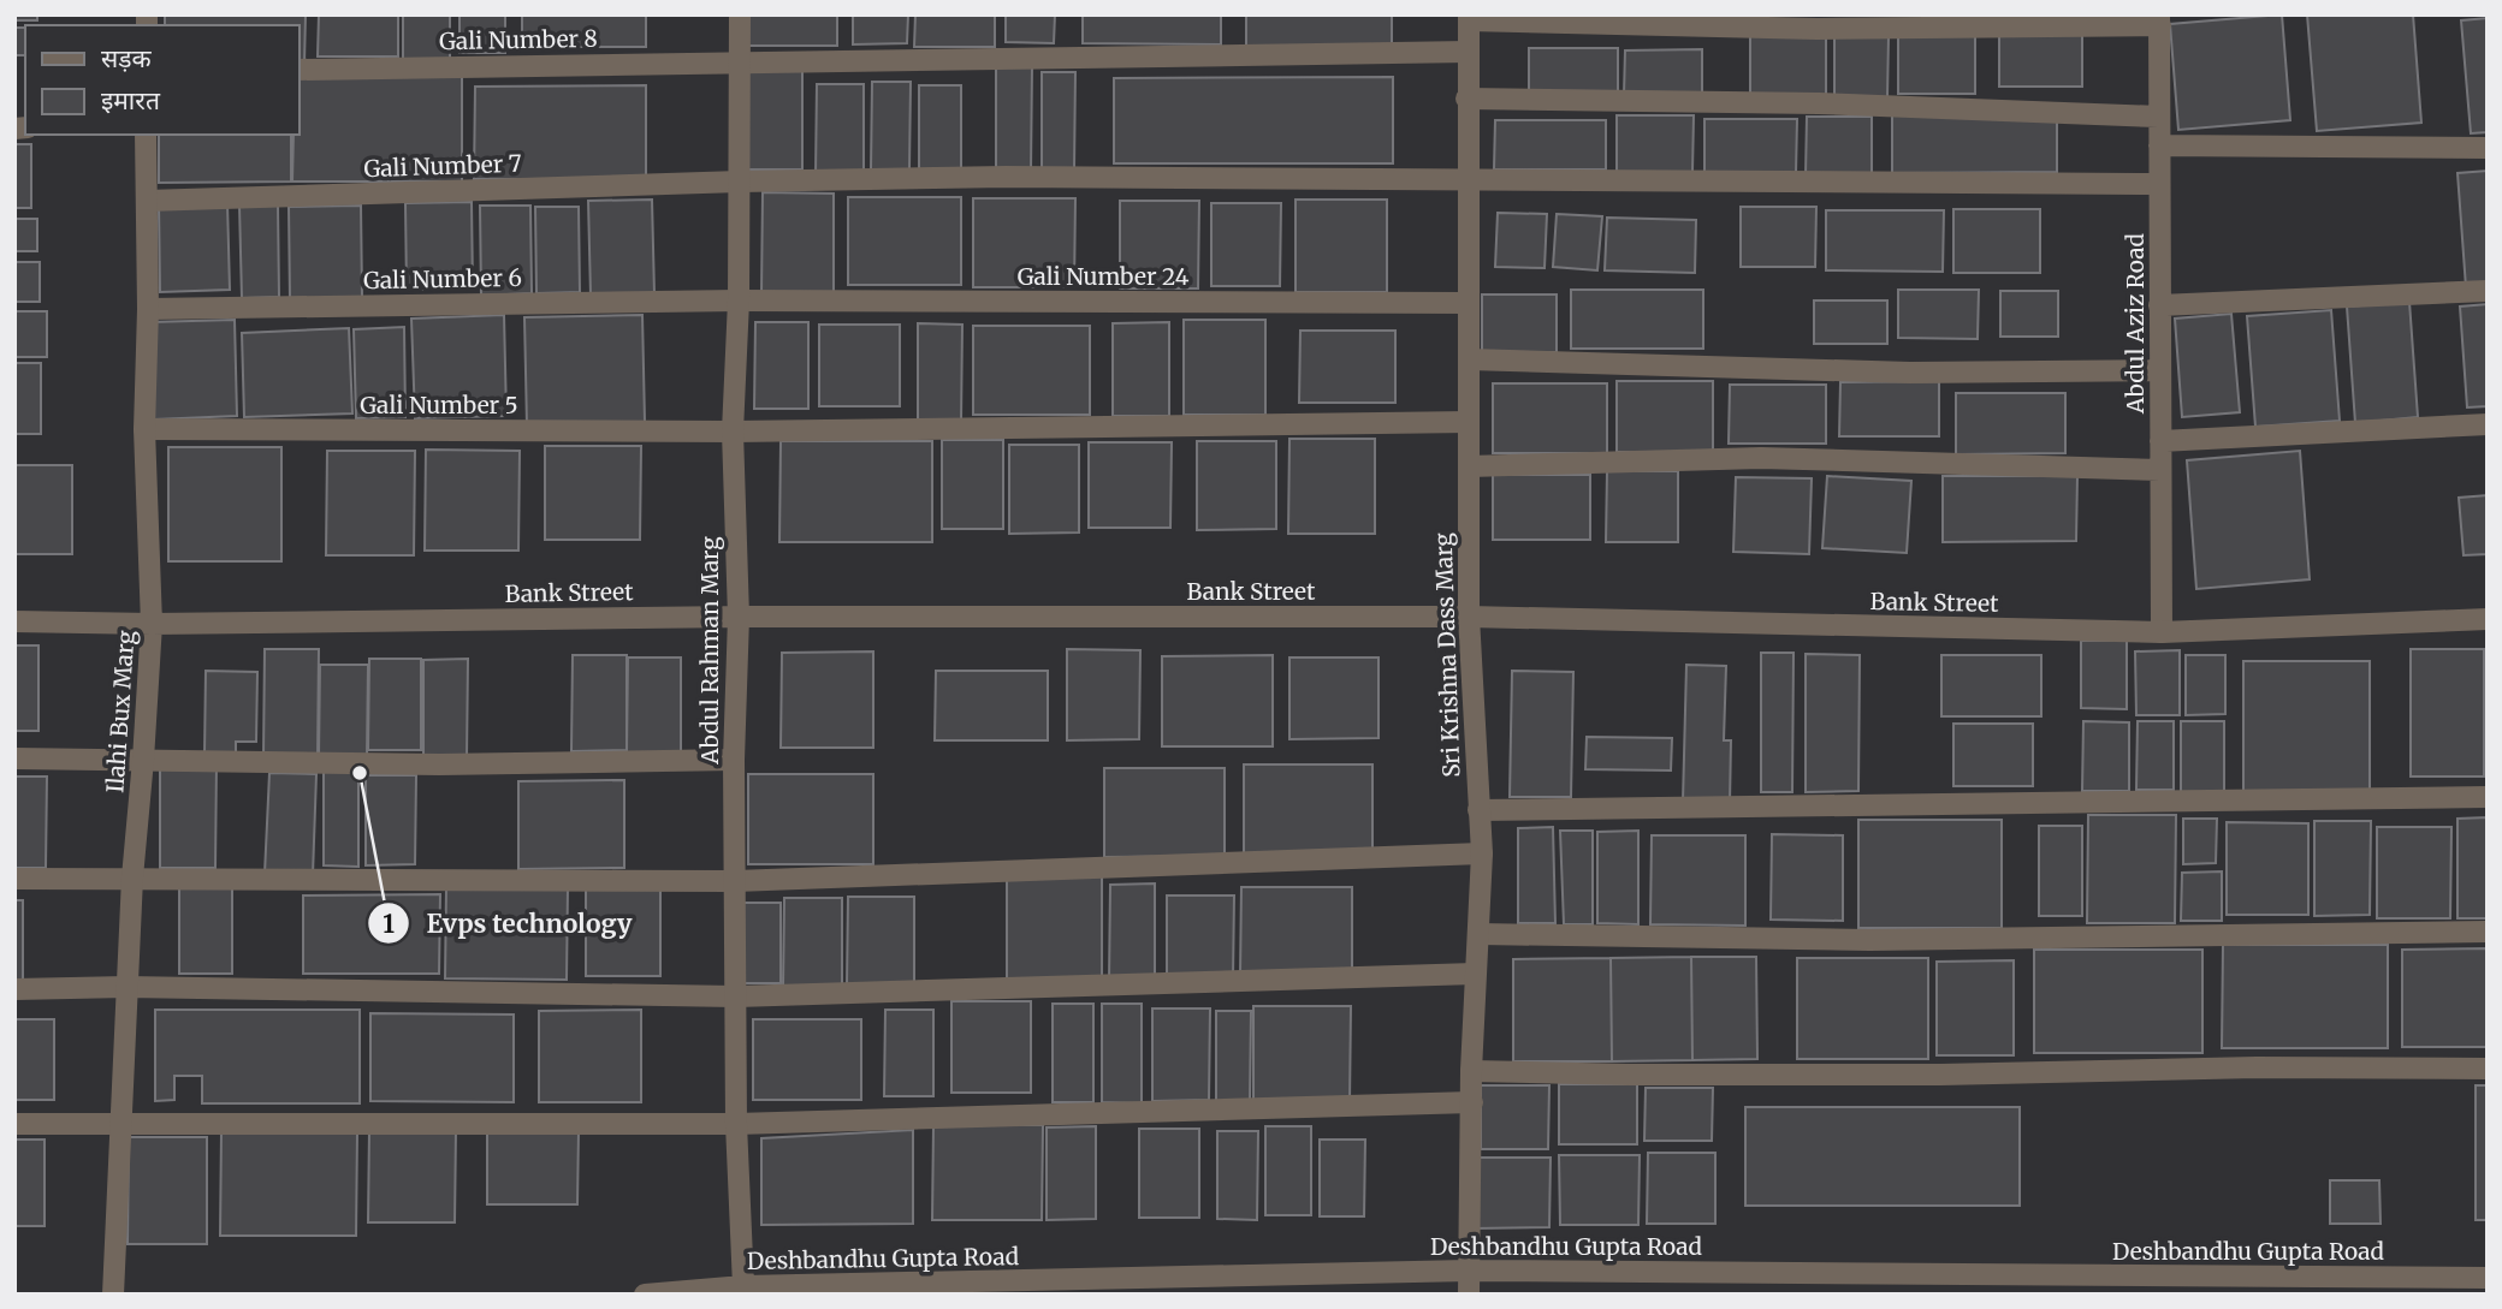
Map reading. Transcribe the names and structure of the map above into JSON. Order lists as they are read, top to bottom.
{
  "streets": {
    "street": [
      "Gali Number 8",
      "Gali Number 7",
      "Gali Number 24",
      "Gali Number 6",
      "Abdul Aziz Road",
      "Gali Number 5",
      "Bank Street",
      "Abdul Rahman Marg",
      "Sri Krishna Dass Marg",
      "Ilahi Bux Marg",
      "Deshbandhu Gupta Road"
    ]
  },
  "crossings": [
    ["Gali Number 8", "Abdul Rahman Marg"],
    ["Gali Number 8", "Sri Krishna Dass Marg"],
    ["Gali Number 7", "Abdul Aziz Road"],
    ["Gali Number 7", "Abdul Rahman Marg"],
    ["Gali Number 7", "Sri Krishna Dass Marg"],
    ["Gali Number 7", "Ilahi Bux Marg"],
    ["Gali Number 24", "Gali Number 6"],
    ["Gali Number 24", "Abdul Rahman Marg"],
    ["Gali Number 24", "Sri Krishna Dass Marg"],
    ["Gali Number 6", "Abdul Rahman Marg"],
    ["Gali Number 6", "Ilahi Bux Marg"],
    ["Abdul Aziz Road", "Bank Street"],
    ["Gali Number 5", "Abdul Rahman Marg"],
    ["Gali Number 5", "Sri Krishna Dass Marg"],
    ["Gali Number 5", "Ilahi Bux Marg"],
    ["Bank Street", "Abdul Rahman Marg"],
    ["Bank Street", "Sri Krishna Dass Marg"],
    ["Bank Street", "Ilahi Bux Marg"],
    ["Abdul Rahman Marg", "Deshbandhu Gupta Road"],
    ["Sri Krishna Dass Marg", "Deshbandhu Gupta Road"]
  ],
  "places": ["Evps technology"],
  "legend": ["सड़क", "इमारत"]
}
